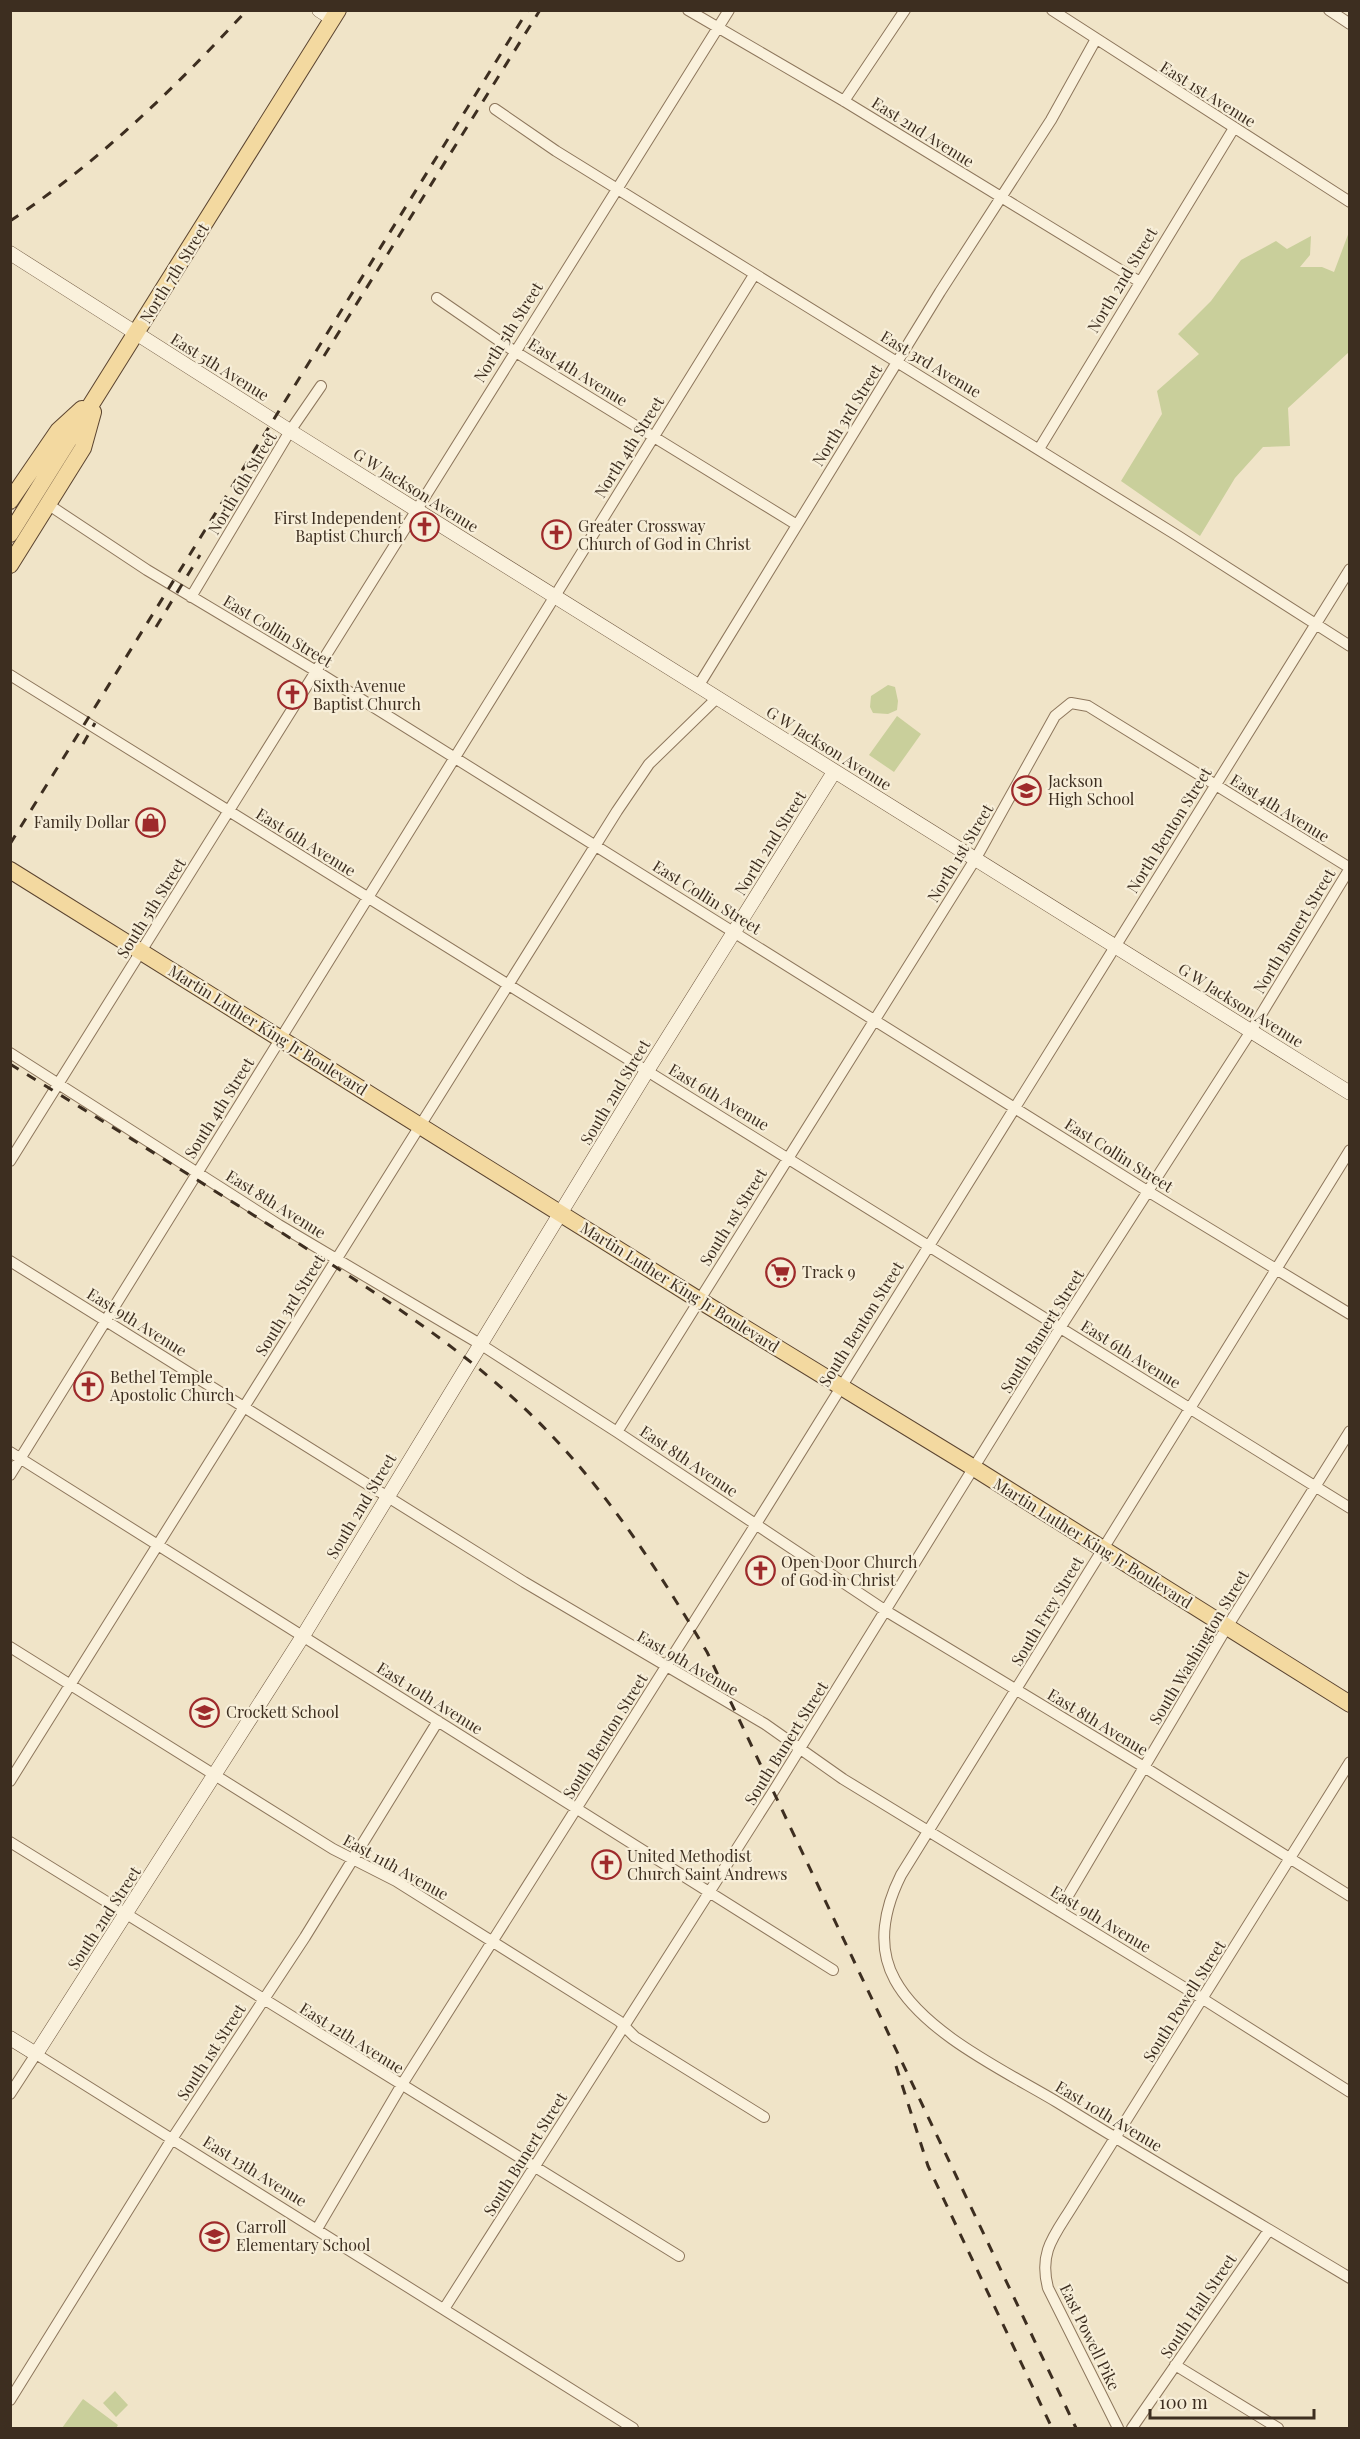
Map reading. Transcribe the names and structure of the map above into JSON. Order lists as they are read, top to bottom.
{
  "streets": {
    "main road": ["North 7th Street", "Martin Luther King Jr Boulevard"],
    "street": [
      "East 1st Avenue",
      "East 2nd Avenue",
      "North 2nd Street",
      "North 5th Street",
      "East 3rd Avenue",
      "East 5th Avenue",
      "East 4th Avenue",
      "North 3rd Street",
      "North 4th Street",
      "North 6th Street",
      "G W Jackson Avenue",
      "East Collin Street",
      "North Benton Street",
      "East 6th Avenue",
      "North 1st Street",
      "South 5th Street",
      "North Bunert Street",
      "South 2nd Street",
      "South 4th Street",
      "East 8th Avenue",
      "South 1st Street",
      "South 3rd Street",
      "East 9th Avenue",
      "South Benton Street",
      "South Bunert Street",
      "South Frey Street",
      "South Washington Street",
      "East 10th Avenue",
      "East 11th Avenue",
      "South Powell Street",
      "East 12th Avenue",
      "East 13th Avenue",
      "South Hall Street",
      "East Powell Pike"
    ]
  },
  "crossings": [
    ["East 1st Avenue", "North 2nd Street"],
    ["East 1st Avenue", "North 3rd Street"],
    ["East 2nd Avenue", "North 2nd Street"],
    ["East 2nd Avenue", "North 5th Street"],
    ["East 2nd Avenue", "North 3rd Street"],
    ["North 7th Street", "East 5th Avenue"],
    ["North 2nd Street", "East 3rd Avenue"],
    ["North 2nd Street", "G W Jackson Avenue"],
    ["North 2nd Street", "East Collin Street"],
    ["North 2nd Street", "South 2nd Street"],
    ["North 5th Street", "East 3rd Avenue"],
    ["North 5th Street", "East 4th Avenue"],
    ["North 5th Street", "G W Jackson Avenue"],
    ["North 5th Street", "East Collin Street"],
    ["North 5th Street", "South 5th Street"],
    ["East 3rd Avenue", "North 3rd Street"],
    ["East 3rd Avenue", "North 4th Street"],
    ["East 3rd Avenue", "North Benton Street"],
    ["East 5th Avenue", "North 6th Street"],
    ["East 5th Avenue", "G W Jackson Avenue"],
    ["East 4th Avenue", "North 3rd Street"],
    ["East 4th Avenue", "North 4th Street"],
    ["East 4th Avenue", "North Benton Street"],
    ["East 4th Avenue", "North 1st Street"],
    ["East 4th Avenue", "North Bunert Street"],
    ["North 3rd Street", "G W Jackson Avenue"],
    ["North 4th Street", "G W Jackson Avenue"],
    ["North 4th Street", "East Collin Street"],
    ["North 4th Street", "South 4th Street"],
    ["North 6th Street", "G W Jackson Avenue"],
    ["North 6th Street", "East Collin Street"],
    ["G W Jackson Avenue", "North Benton Street"],
    ["G W Jackson Avenue", "North 1st Street"],
    ["G W Jackson Avenue", "North Bunert Street"],
    ["East Collin Street", "North Benton Street"],
    ["East Collin Street", "North 1st Street"],
    ["East Collin Street", "South 5th Street"],
    ["East Collin Street", "North Bunert Street"],
    ["East Collin Street", "South 2nd Street"],
    ["East Collin Street", "South 4th Street"],
    ["East Collin Street", "South 1st Street"],
    ["East Collin Street", "South 3rd Street"],
    ["East Collin Street", "South Benton Street"],
    ["East Collin Street", "South Bunert Street"],
    ["East Collin Street", "South Frey Street"],
    ["North Benton Street", "South Benton Street"],
    ["East 6th Avenue", "South 5th Street"],
    ["East 6th Avenue", "South 2nd Street"],
    ["East 6th Avenue", "South 4th Street"],
    ["East 6th Avenue", "South 1st Street"],
    ["East 6th Avenue", "South 3rd Street"],
    ["East 6th Avenue", "South Benton Street"],
    ["East 6th Avenue", "South Bunert Street"],
    ["East 6th Avenue", "South Frey Street"],
    ["East 6th Avenue", "South Washington Street"],
    ["North 1st Street", "South 1st Street"],
    ["South 5th Street", "Martin Luther King Jr Boulevard"],
    ["South 5th Street", "East 8th Avenue"],
    ["North Bunert Street", "South Bunert Street"],
    ["Martin Luther King Jr Boulevard", "South 2nd Street"],
    ["Martin Luther King Jr Boulevard", "South 4th Street"],
    ["Martin Luther King Jr Boulevard", "South 1st Street"],
    ["Martin Luther King Jr Boulevard", "South 3rd Street"],
    ["Martin Luther King Jr Boulevard", "South Benton Street"],
    ["Martin Luther King Jr Boulevard", "South Bunert Street"],
    ["Martin Luther King Jr Boulevard", "South Frey Street"],
    ["Martin Luther King Jr Boulevard", "South Washington Street"],
    ["South 2nd Street", "East 8th Avenue"],
    ["South 2nd Street", "East 9th Avenue"],
    ["South 2nd Street", "East 10th Avenue"],
    ["South 2nd Street", "East 11th Avenue"],
    ["South 2nd Street", "East 12th Avenue"],
    ["South 2nd Street", "East 13th Avenue"],
    ["South 4th Street", "East 8th Avenue"],
    ["South 4th Street", "East 9th Avenue"],
    ["South 4th Street", "East 10th Avenue"],
    ["East 8th Avenue", "South 1st Street"],
    ["East 8th Avenue", "South 3rd Street"],
    ["East 8th Avenue", "South Benton Street"],
    ["East 8th Avenue", "South Bunert Street"],
    ["East 8th Avenue", "South Frey Street"],
    ["East 8th Avenue", "South Washington Street"],
    ["East 8th Avenue", "South Powell Street"],
    ["South 1st Street", "East 10th Avenue"],
    ["South 1st Street", "East 11th Avenue"],
    ["South 1st Street", "East 12th Avenue"],
    ["South 1st Street", "East 13th Avenue"],
    ["South 3rd Street", "East 9th Avenue"],
    ["South 3rd Street", "East 10th Avenue"],
    ["South 3rd Street", "East 11th Avenue"],
    ["East 9th Avenue", "South Benton Street"],
    ["East 9th Avenue", "South Bunert Street"],
    ["East 9th Avenue", "South Frey Street"],
    ["East 9th Avenue", "South Washington Street"],
    ["East 9th Avenue", "South Powell Street"],
    ["South Benton Street", "East 10th Avenue"],
    ["South Benton Street", "East 11th Avenue"],
    ["South Benton Street", "East 12th Avenue"],
    ["South Benton Street", "East 13th Avenue"],
    ["South Bunert Street", "East 10th Avenue"],
    ["South Bunert Street", "East 11th Avenue"],
    ["South Bunert Street", "East 12th Avenue"],
    ["South Bunert Street", "East 13th Avenue"],
    ["South Frey Street", "East 10th Avenue"],
    ["East 10th Avenue", "South Powell Street"],
    ["East 10th Avenue", "South Hall Street"],
    ["South Powell Street", "East Powell Pike"]
  ],
  "places": {
    "church": [
      "First Independent Baptist Church",
      "Greater Crossway Church of God in Christ",
      "Sixth Avenue Baptist Church",
      "Bethel Temple Apostolic Church",
      "Open Door Church of God in Christ",
      "United Methodist Church Saint Andrews"
    ],
    "school or university": ["Jackson High School", "Crockett School", "Carroll Elementary School"],
    "shop": ["Family Dollar"],
    "supermarket": ["Track 9"]
  },
  "scale_bar": "100 m"
}
